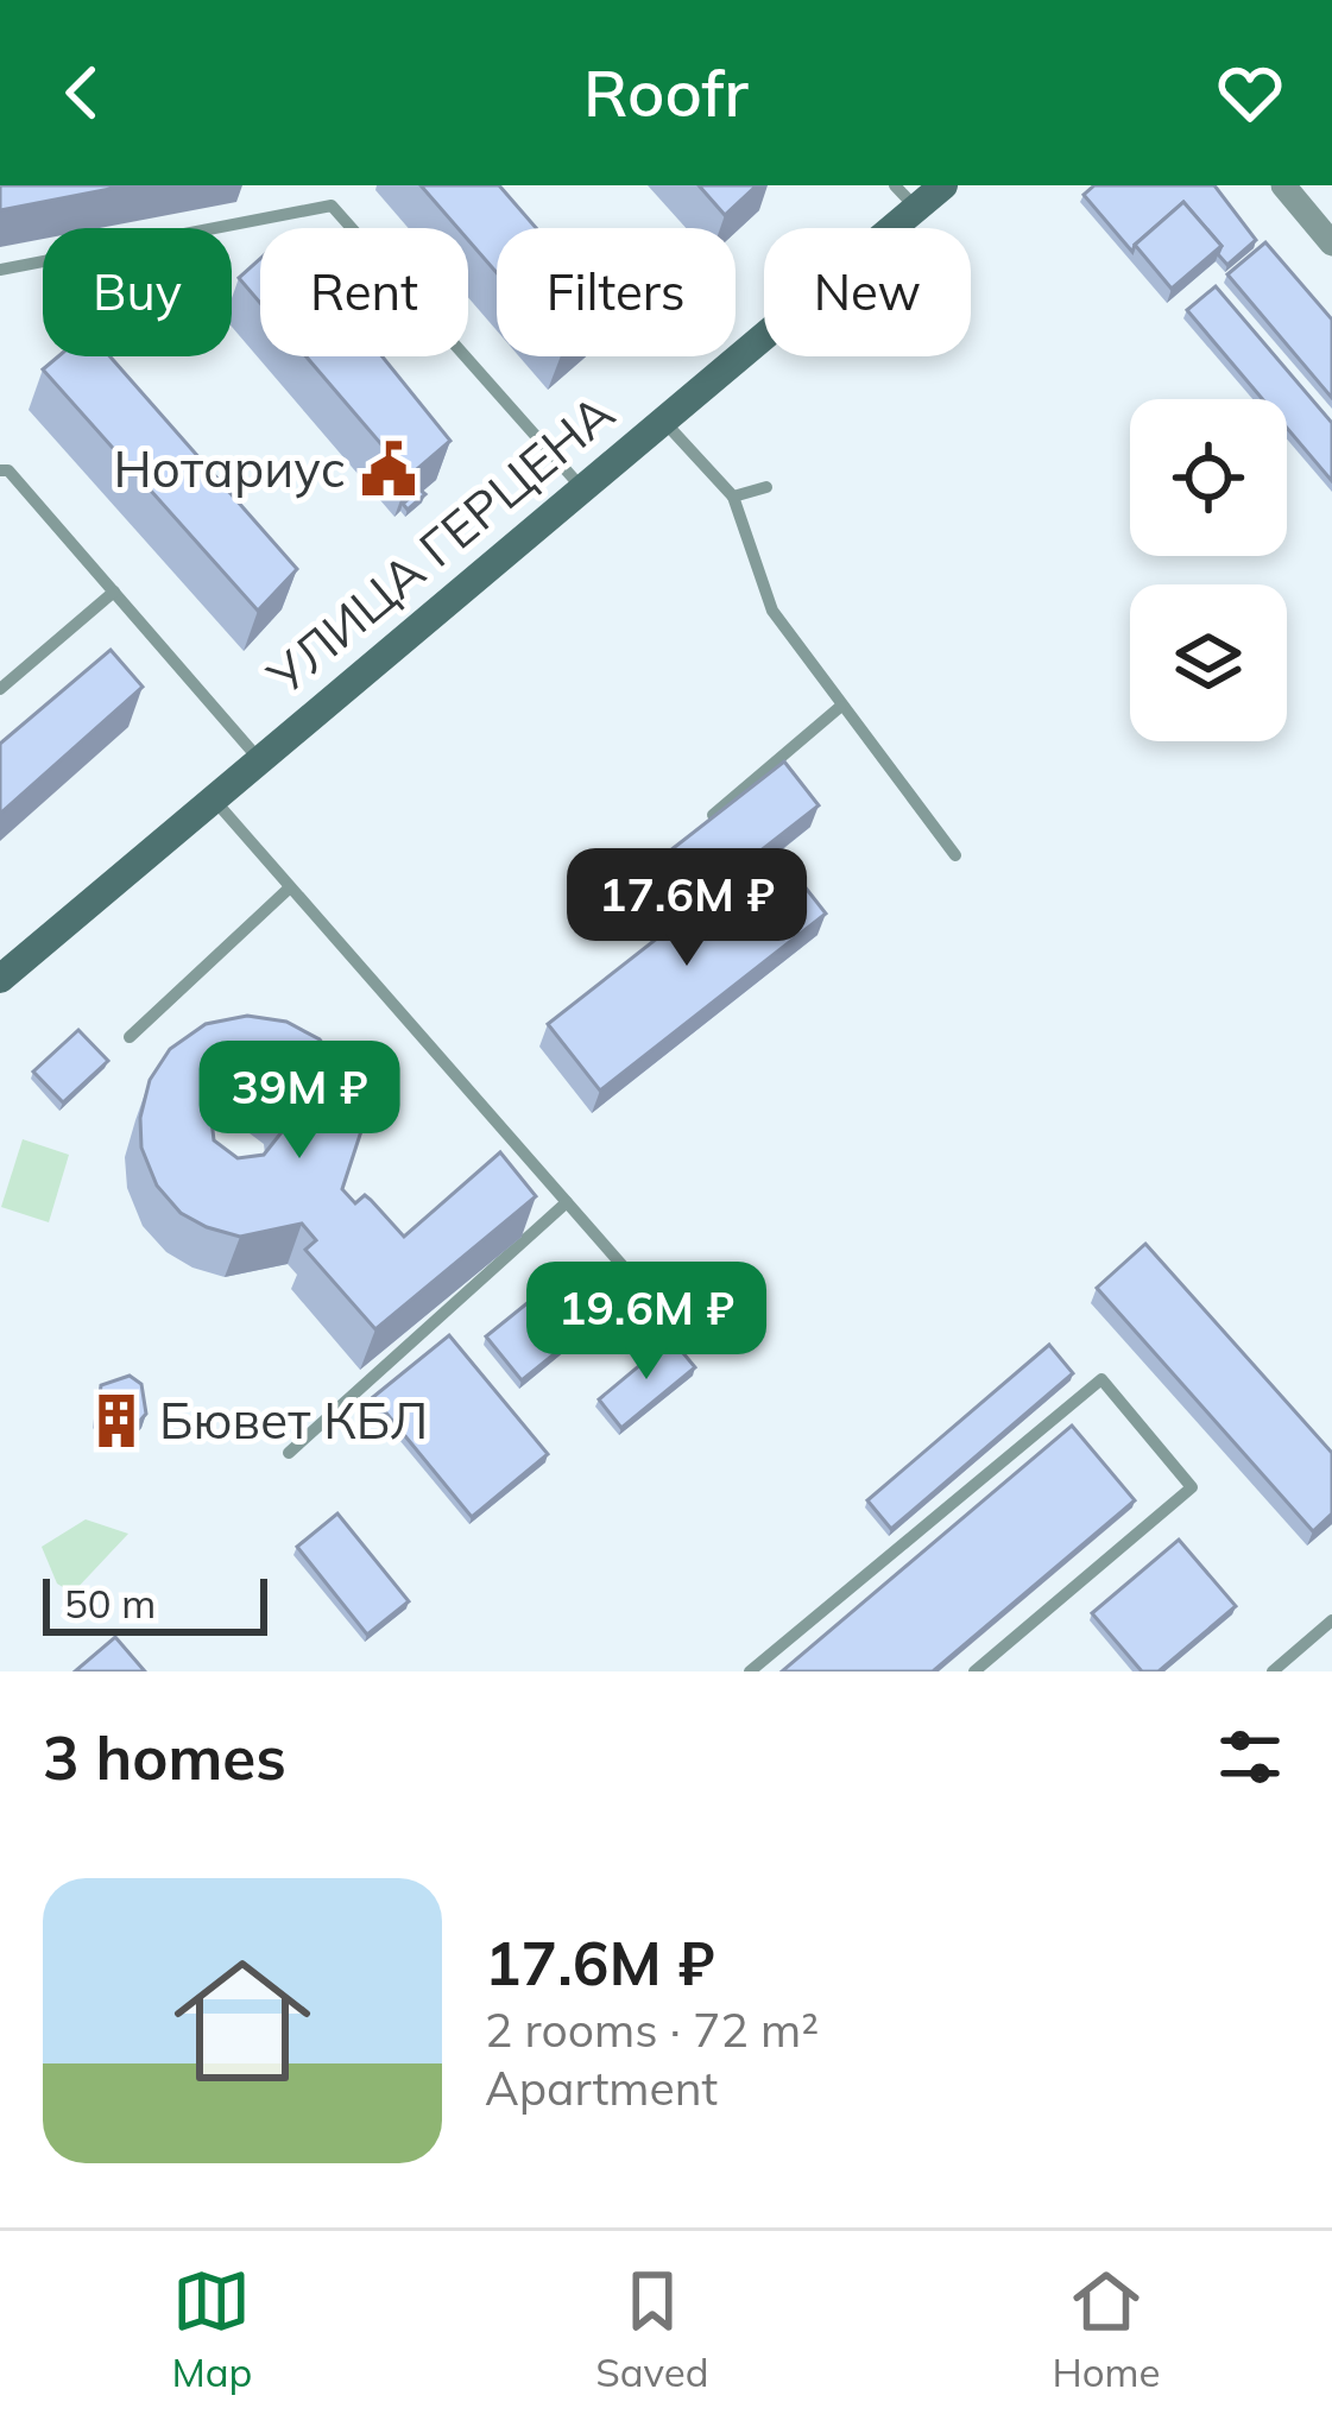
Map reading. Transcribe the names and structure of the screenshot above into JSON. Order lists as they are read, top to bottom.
{
  "streets": {
    "main road": ["УЛИЦА ГЕРЦЕНА"]
  },
  "places": {
    "public building": ["Нотариус"],
    "building": ["Бювет КБЛ"]
  },
  "scale_bar": "50 m",
  "page": {
    "header": "Roofr",
    "chip": [
      "Buy",
      "Rent",
      "Filters",
      "New"
    ],
    "price": ["17.6M ₽", "39M ₽", "19.6M ₽"],
    "scale": "50 m",
    "heading": "3 homes",
    "list": [
      {
        "name": "17.6M ₽",
        "note": "2 rooms · 72 m² · Apartment"
      }
    ],
    "tabs": ["Map", "Saved", "Home"]
  }
}
